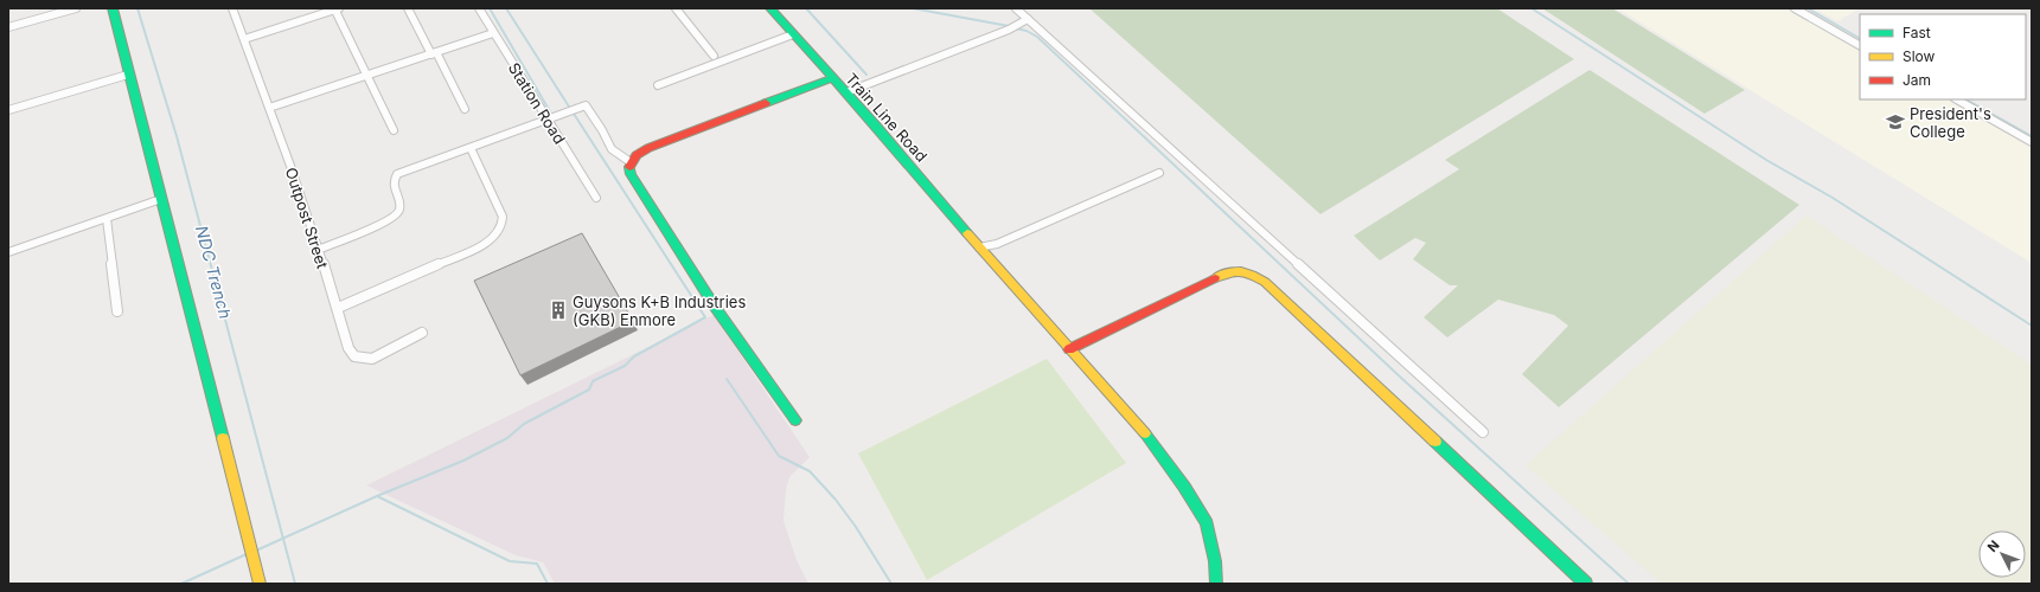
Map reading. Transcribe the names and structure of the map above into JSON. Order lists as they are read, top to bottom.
{
  "streets": {
    "street": ["Station Road", "Train Line Road", "Outpost Street"]
  },
  "water": ["NDC Trench"],
  "places": {
    "school or university": ["President's College"],
    "building": ["Guysons K+B Industries (GKB) Enmore"]
  },
  "legend": ["Fast", "Slow", "Jam"],
  "north": "top left"
}
